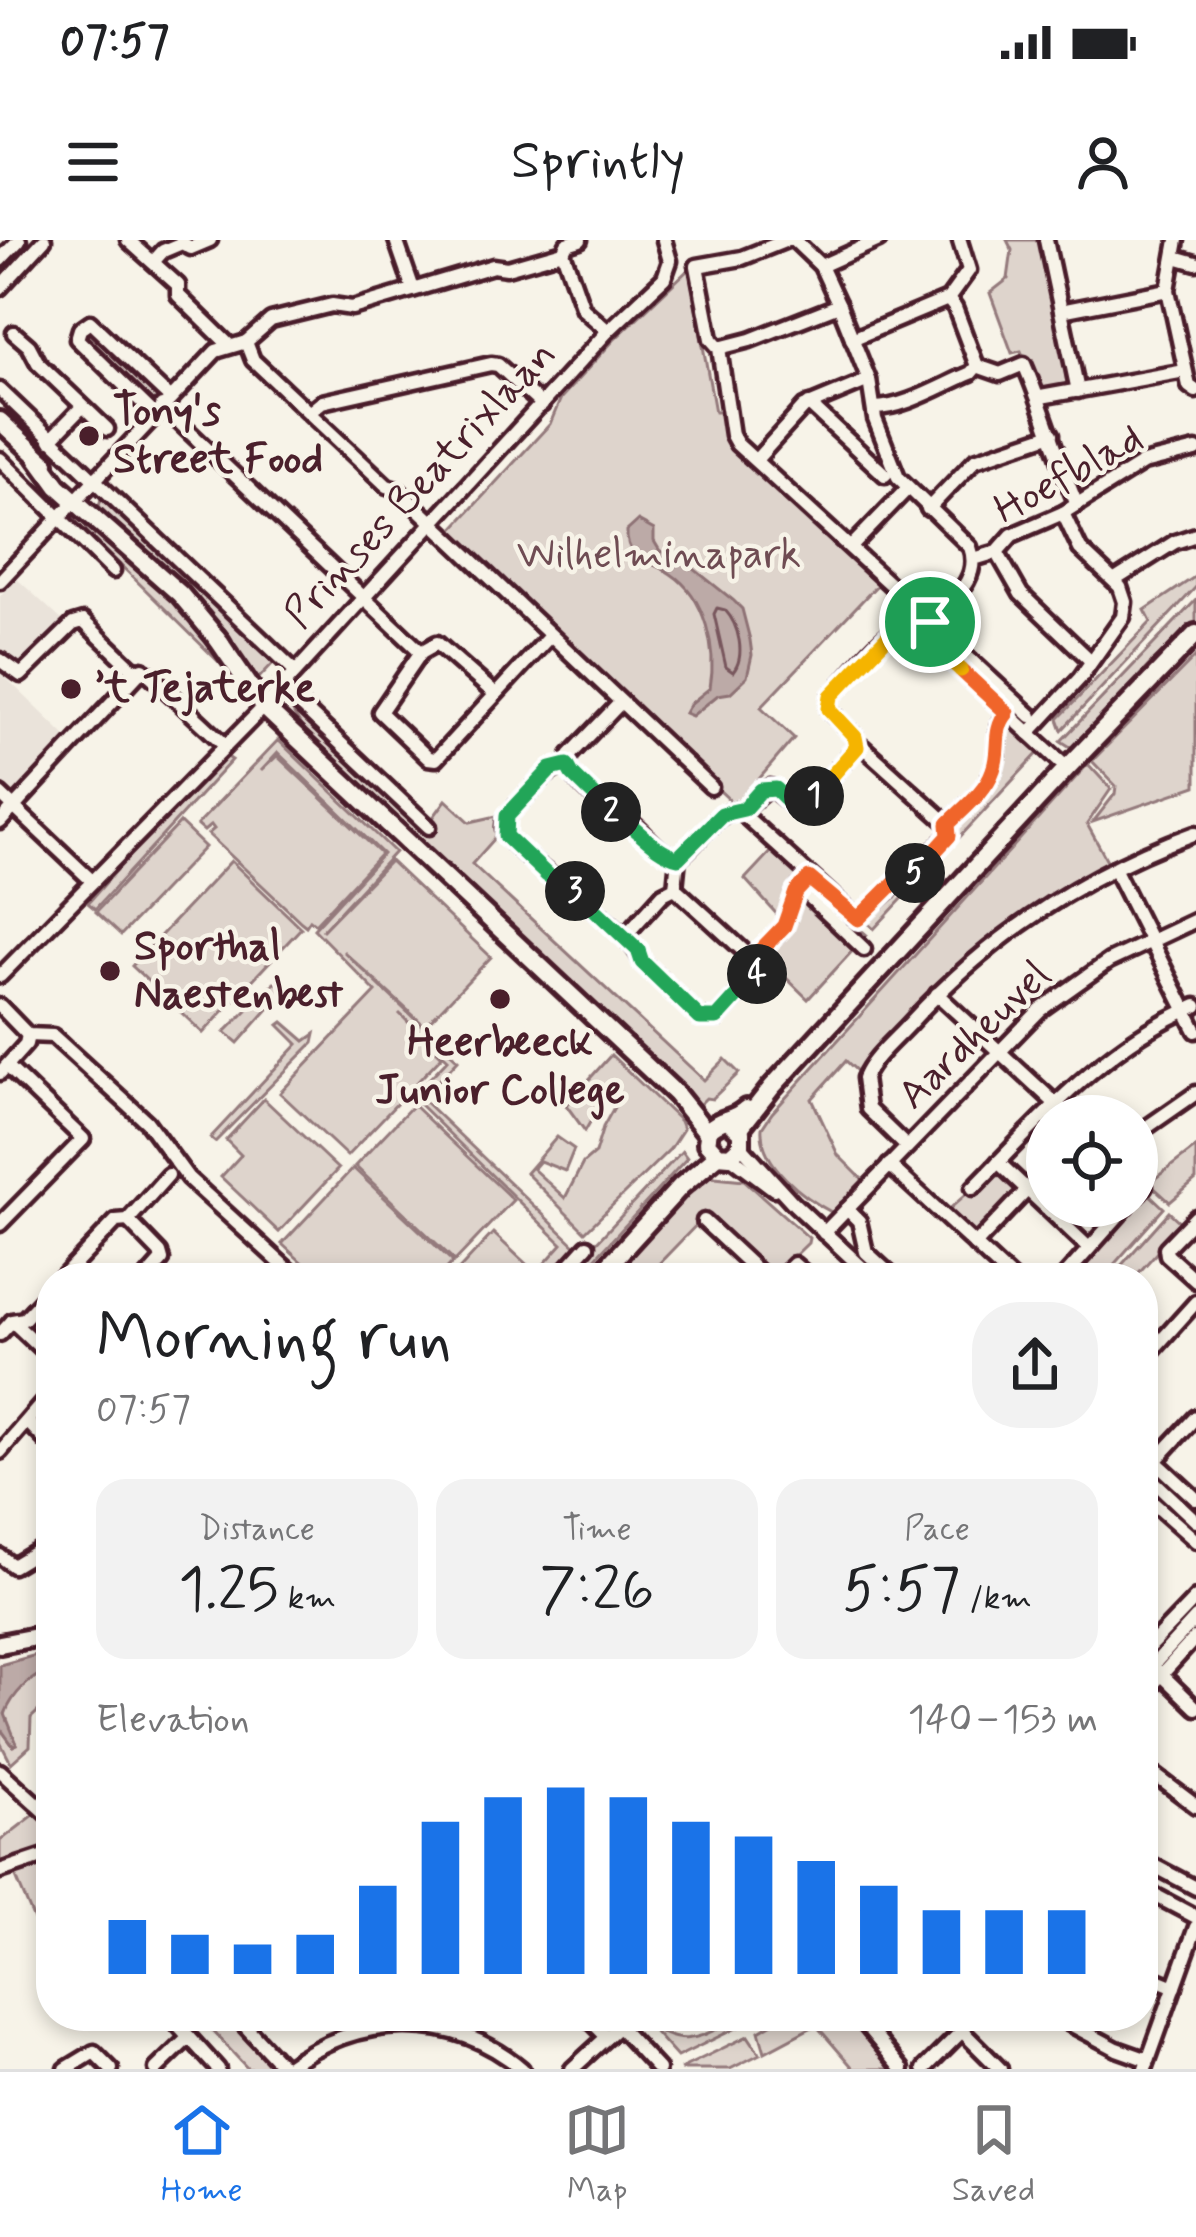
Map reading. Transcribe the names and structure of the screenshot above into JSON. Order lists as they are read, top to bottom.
{
  "streets": {
    "street": ["Hoefblad", "Prinses Beatrixlaan", "Aardheuvel"]
  },
  "parks": ["Wilhelminapark"],
  "places": [
    "Tony's Street Food",
    "’t Tejaterke",
    "Sporthal Naestenbest",
    "Heerbeeck Junior College"
  ],
  "page": {
    "status": "07:57",
    "header": "Sprintly",
    "pins": [
      "1",
      "2",
      "5",
      "3",
      "4"
    ],
    "heading": ["Morning run", "07:57"],
    "stats": [
      ["Distance", "1.25 km"],
      ["Time", "7:26"],
      ["Pace", "5:57 /km"]
    ],
    "chart": ["Elevation", "140–153 m"],
    "tabs": ["Home", "Map", "Saved"]
  }
}
